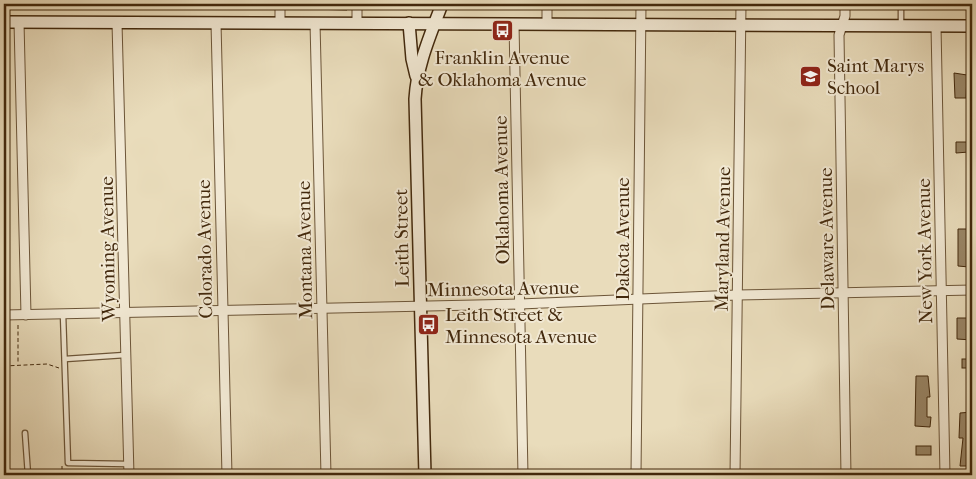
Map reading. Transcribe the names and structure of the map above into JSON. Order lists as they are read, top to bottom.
{
  "streets": {
    "street": [
      "Oklahoma Avenue",
      "Leith Street",
      "Dakota Avenue",
      "Maryland Avenue",
      "Delaware Avenue",
      "Wyoming Avenue",
      "Colorado Avenue",
      "Montana Avenue",
      "New York Avenue",
      "Minnesota Avenue"
    ]
  },
  "crossings": [
    ["Oklahoma Avenue", "Minnesota Avenue"],
    ["Leith Street", "Minnesota Avenue"],
    ["Dakota Avenue", "Minnesota Avenue"],
    ["Maryland Avenue", "Minnesota Avenue"],
    ["Delaware Avenue", "Minnesota Avenue"],
    ["Wyoming Avenue", "Minnesota Avenue"],
    ["Colorado Avenue", "Minnesota Avenue"],
    ["Montana Avenue", "Minnesota Avenue"],
    ["New York Avenue", "Minnesota Avenue"]
  ],
  "places": {
    "bus stop": ["Franklin Avenue & Oklahoma Avenue", "Leith Street & Minnesota Avenue"],
    "school or university": ["Saint Marys School"]
  }
}
